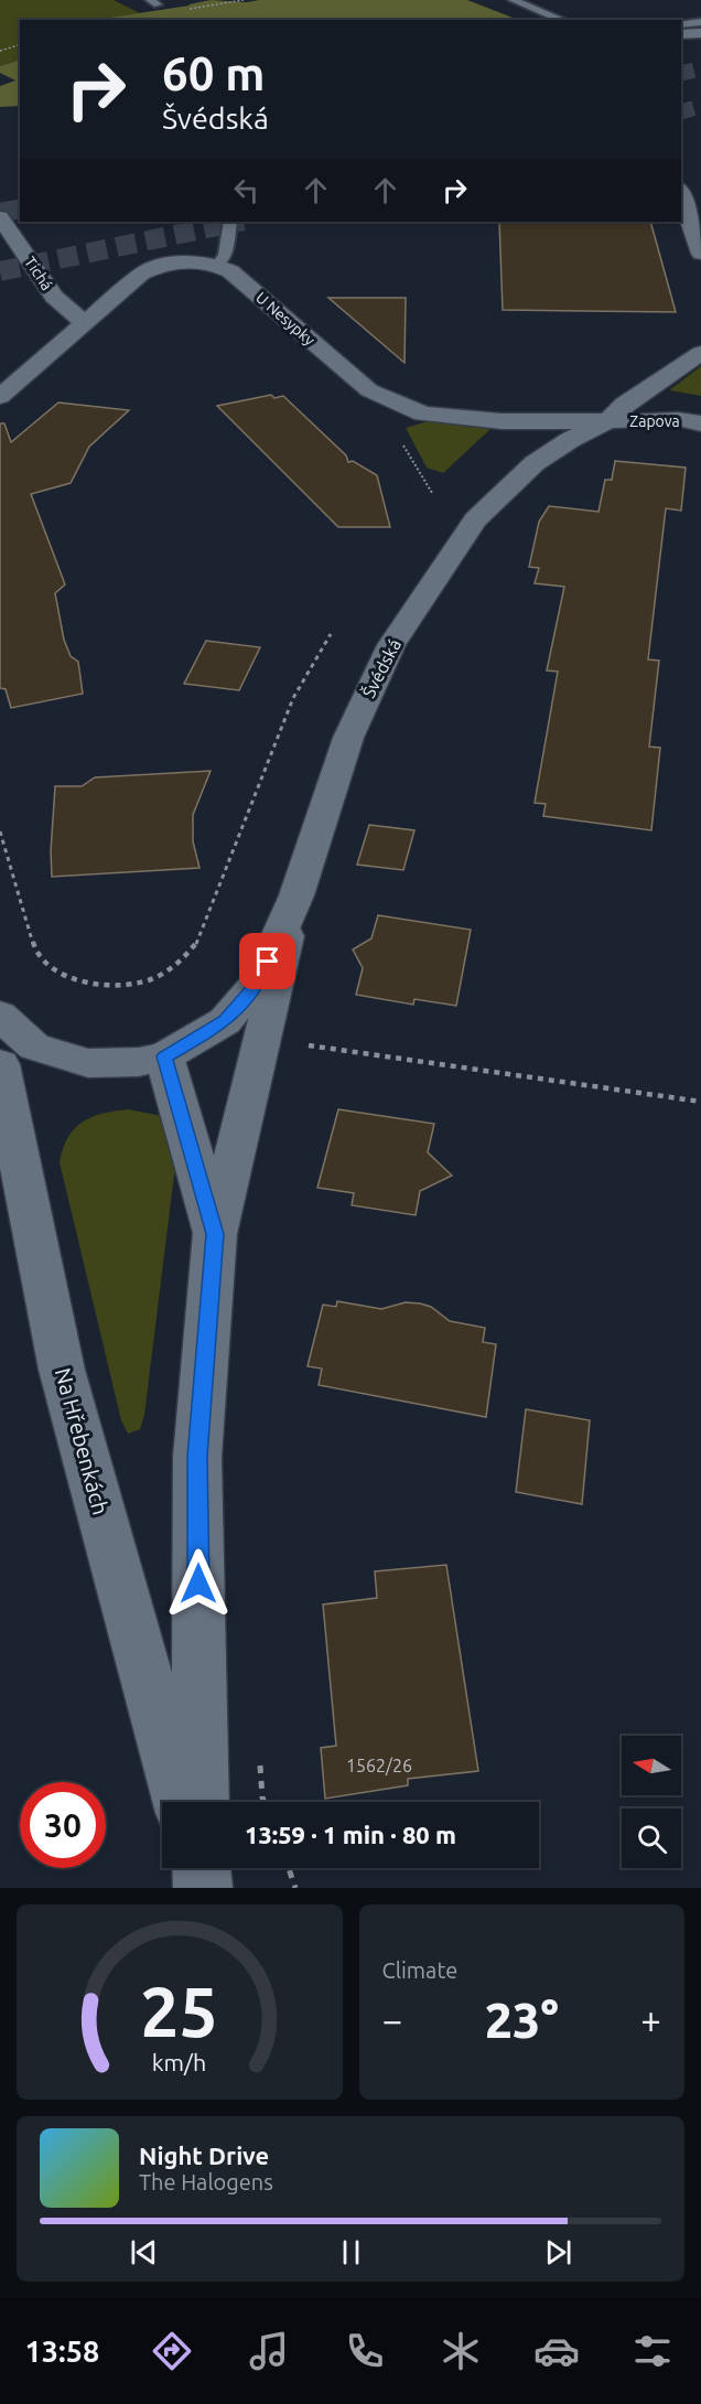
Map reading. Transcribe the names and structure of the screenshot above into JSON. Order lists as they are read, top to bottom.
{
  "streets": {
    "street": [
      "Tichá",
      "U Nesypky",
      "Zapova",
      "Švédská",
      "Na Hřebenkách"
    ]
  },
  "crossings": [
    ["U Nesypky", "Zapova"],
    ["U Nesypky", "Švédská"],
    ["Zapova", "Švédská"]
  ],
  "house_numbers": ["1562/26"],
  "north": "left",
  "page": {
    "turn": ["60 m", "Švédská"],
    "limit": "30",
    "trip": "13:59 · 1 min · 80 m",
    "tile": "Climate",
    "heat": ["−", "23°", "+"],
    "song": ["Night Drive", "The Halogens"],
    "tabs": "13:58",
    "gauge": ["25", "km/h"]
  }
}
